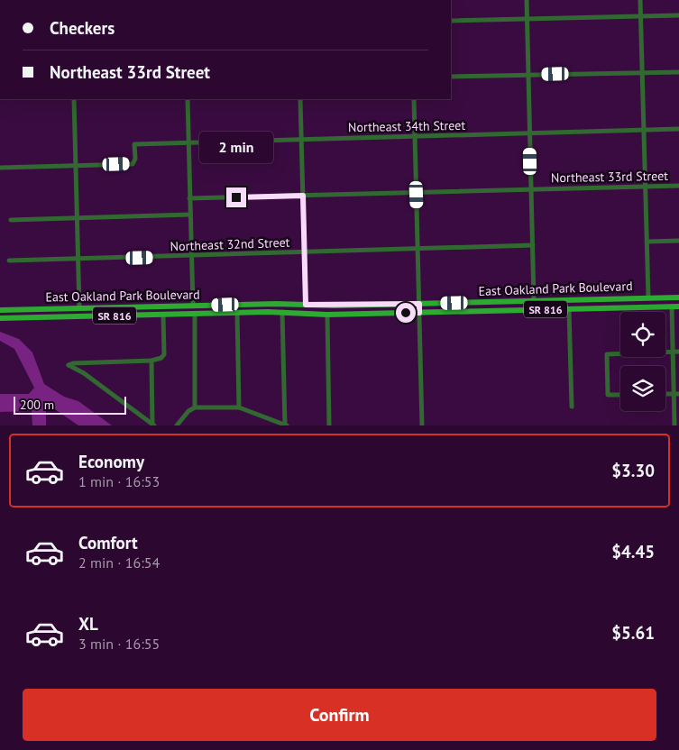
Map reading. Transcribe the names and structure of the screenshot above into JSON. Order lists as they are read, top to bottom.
{
  "streets": {
    "main road": ["East Oakland Park Boulevard", "SR 816"],
    "street": ["Northeast 34th Street", "Northeast 33rd Street", "Northeast 32nd Street"]
  },
  "scale_bar": "200 m",
  "page": {
    "banner": ["Checkers", "Northeast 33rd Street"],
    "bubble": "2 min",
    "scale": "200 m",
    "list": [
      {
        "name": "Economy",
        "note": "1 min · 16:53",
        "value": "$3.30"
      },
      {
        "name": "Comfort",
        "note": "2 min · 16:54",
        "value": "$4.45"
      },
      {
        "name": "XL",
        "note": "3 min · 16:55",
        "value": "$5.61"
      }
    ],
    "buttons": "Confirm"
  }
}
